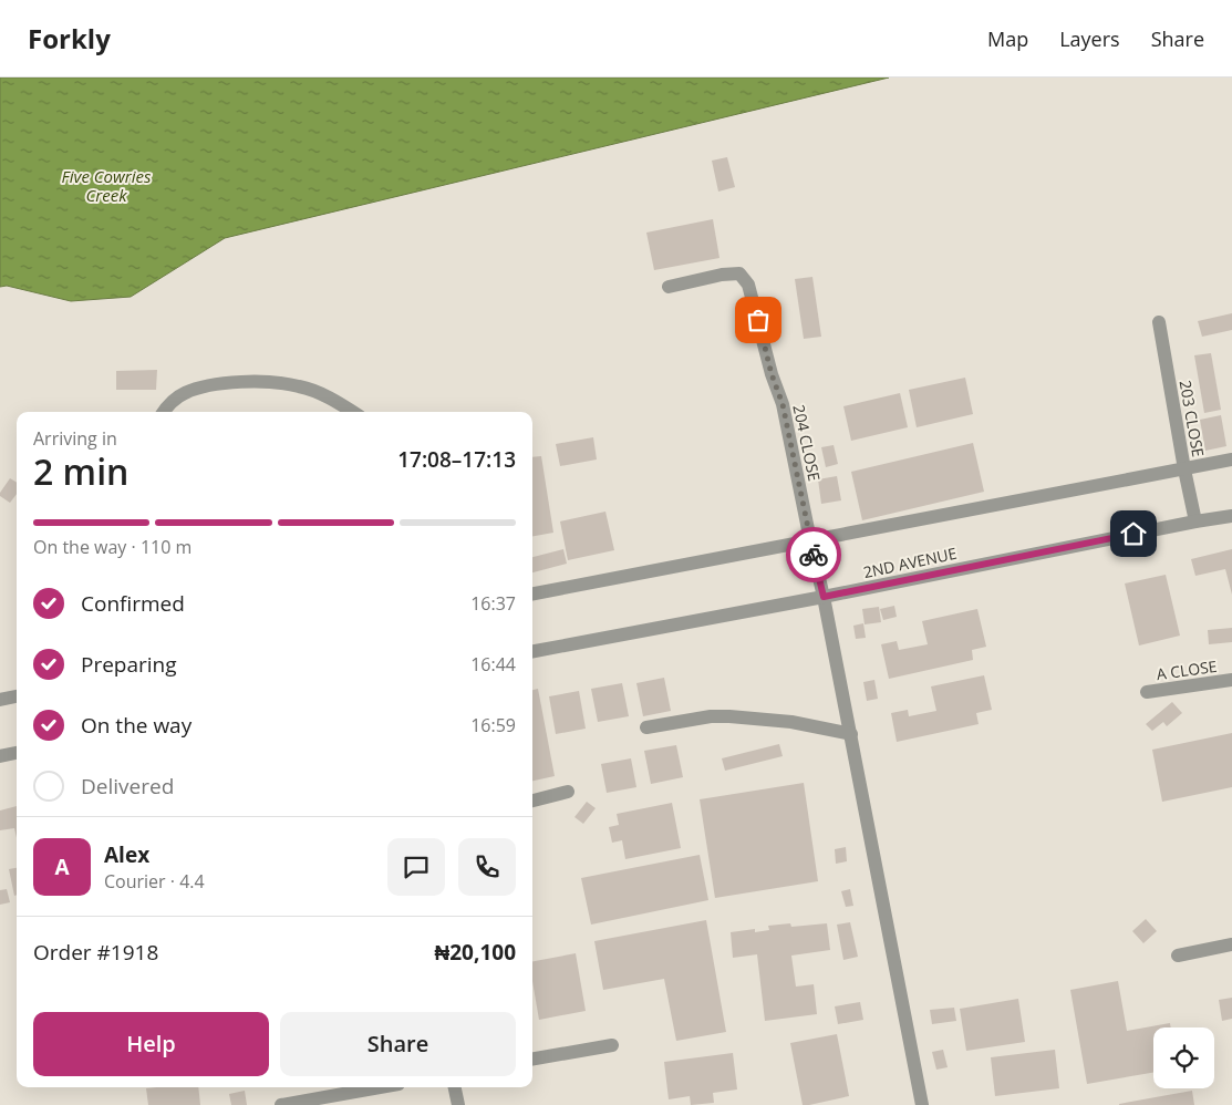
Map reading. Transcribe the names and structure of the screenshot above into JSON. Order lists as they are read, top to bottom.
{
  "streets": {
    "street": [
      "203 CLOSE",
      "204 CLOSE",
      "2ND AVENUE",
      "A CLOSE"
    ]
  },
  "crossings": [
    ["203 CLOSE", "2ND AVENUE"],
    ["204 CLOSE", "2ND AVENUE"]
  ],
  "water": ["Five Cowries Creek"],
  "page": {
    "header": "Forkly",
    "nav": ["Map", "Layers", "Share"],
    "heading": ["2 min", "Arriving in", "17:08–17:13"],
    "panel": [
      "Alex",
      "Courier · 4.4",
      "Order #1918",
      "₦20,100"
    ],
    "bar": "On the way · 110 m",
    "list": [
      ["Confirmed", "16:37"],
      ["Preparing", "16:44"],
      ["On the way", "16:59"],
      "Delivered"
    ],
    "round": "A",
    "buttons": ["Help", "Share"]
  }
}
